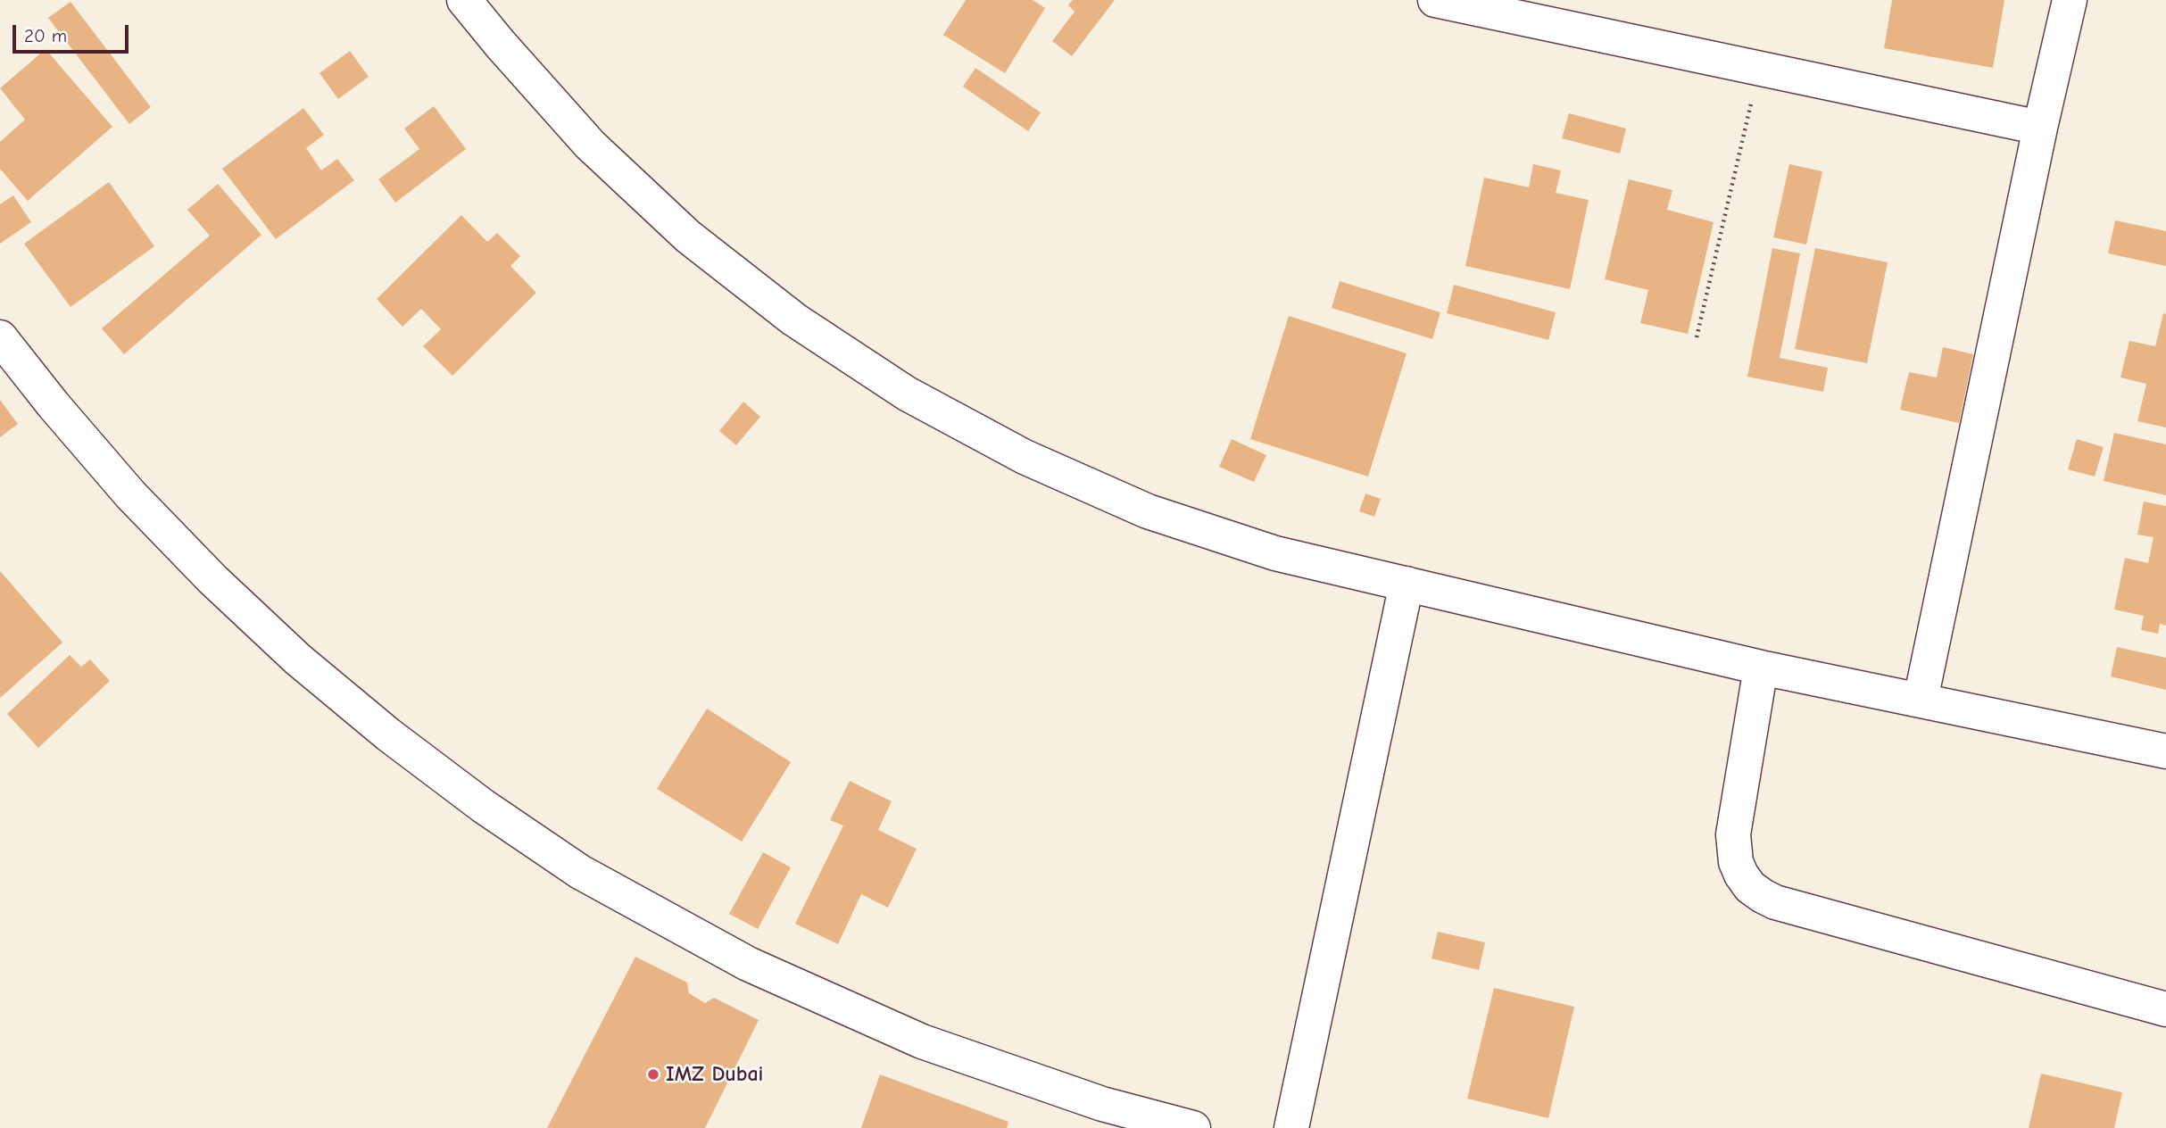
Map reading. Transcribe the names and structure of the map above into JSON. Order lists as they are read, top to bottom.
{
  "places": ["IMZ Dubai"],
  "scale_bar": "20 m"
}
